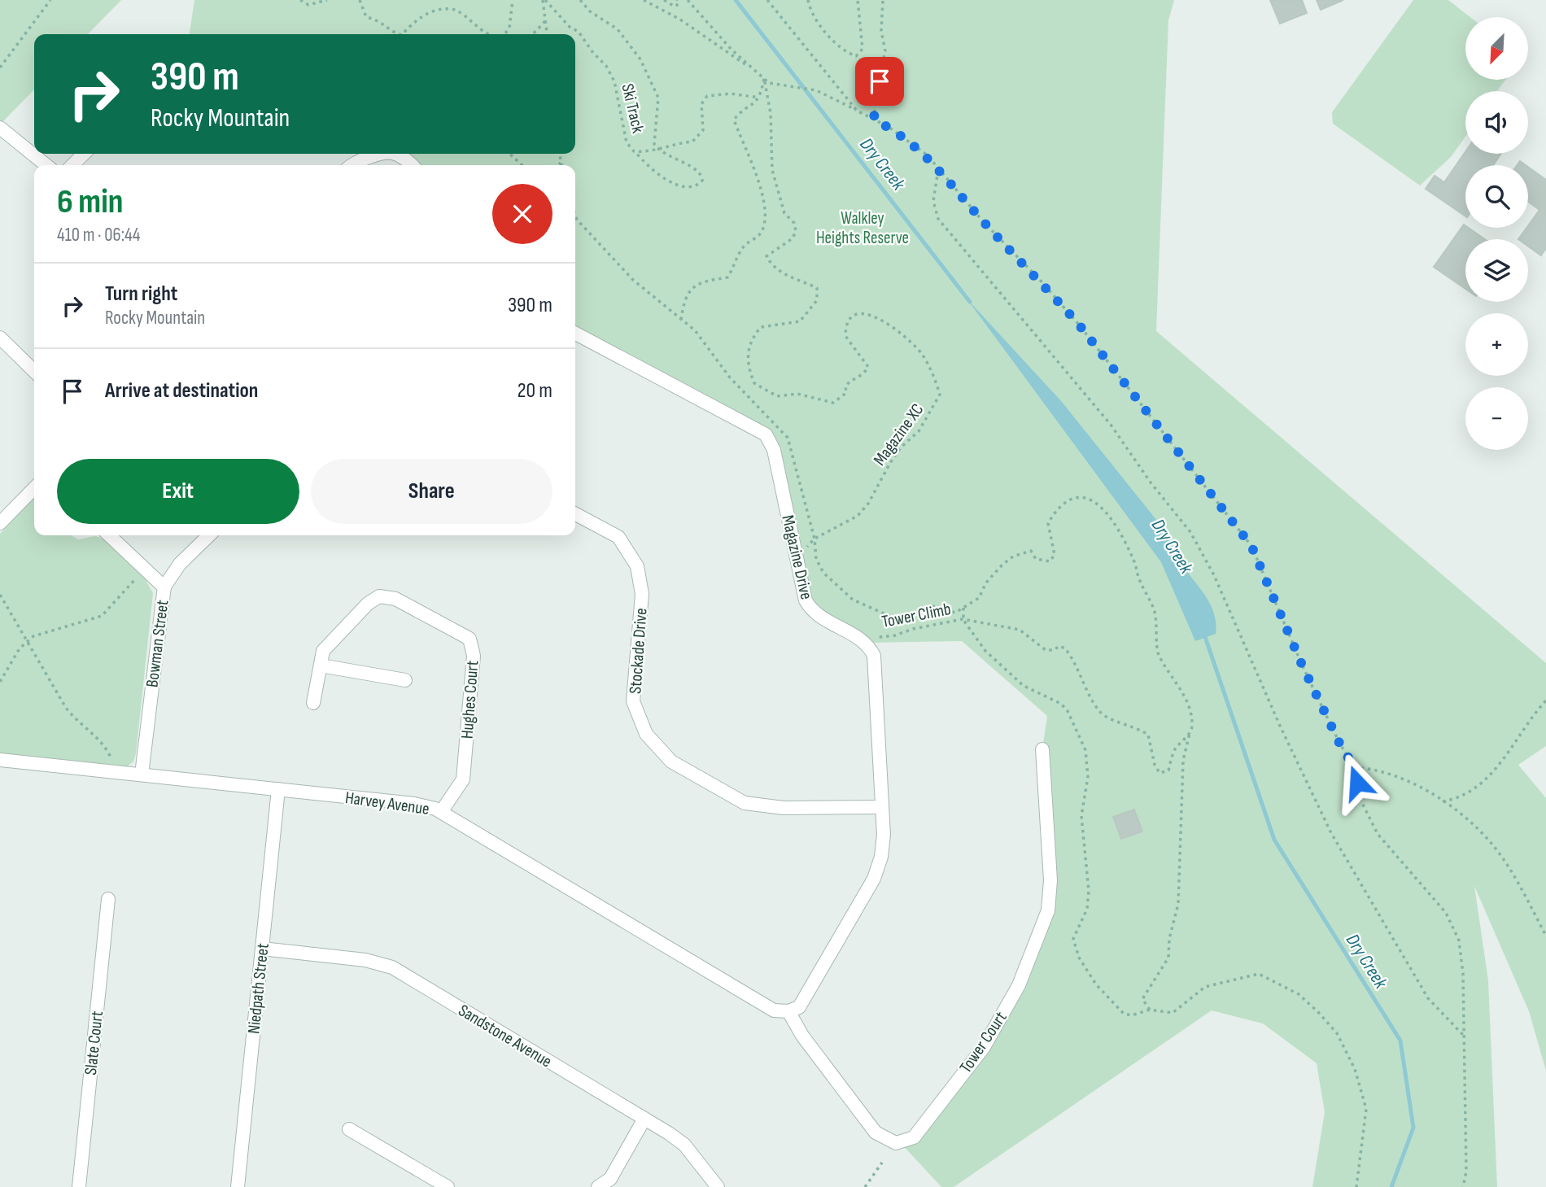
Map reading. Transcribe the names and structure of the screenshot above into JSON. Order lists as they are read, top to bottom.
{
  "streets": {
    "street": [
      "Magazine Drive",
      "Bowman Street",
      "Stockade Drive",
      "Hughes Court",
      "Harvey Avenue",
      "Niedpath Street",
      "Sandstone Avenue",
      "Tower Court",
      "Slate Court"
    ],
    "path": ["Ski Track", "Magazine XC", "Tower Climb"]
  },
  "crossings": [
    ["Magazine Drive", "Stockade Drive"],
    ["Magazine Drive", "Harvey Avenue"],
    ["Magazine Drive", "Tower Court"],
    ["Bowman Street", "Harvey Avenue"],
    ["Hughes Court", "Harvey Avenue"],
    ["Harvey Avenue", "Niedpath Street"],
    ["Harvey Avenue", "Tower Court"],
    ["Niedpath Street", "Sandstone Avenue"]
  ],
  "water": ["Dry Creek"],
  "parks": ["Walkley Heights Reserve"],
  "north": "bottom left",
  "page": {
    "map_buttons": ["+", "−"],
    "turn": ["390 m", "Rocky Mountain"],
    "heading": ["6 min", "410 m · 06:44"],
    "list": [
      {
        "name": "Turn right",
        "note": "Rocky Mountain",
        "value": "390 m"
      },
      {
        "name": "Arrive at destination",
        "value": "20 m"
      }
    ],
    "buttons": ["Exit", "Share"]
  }
}
